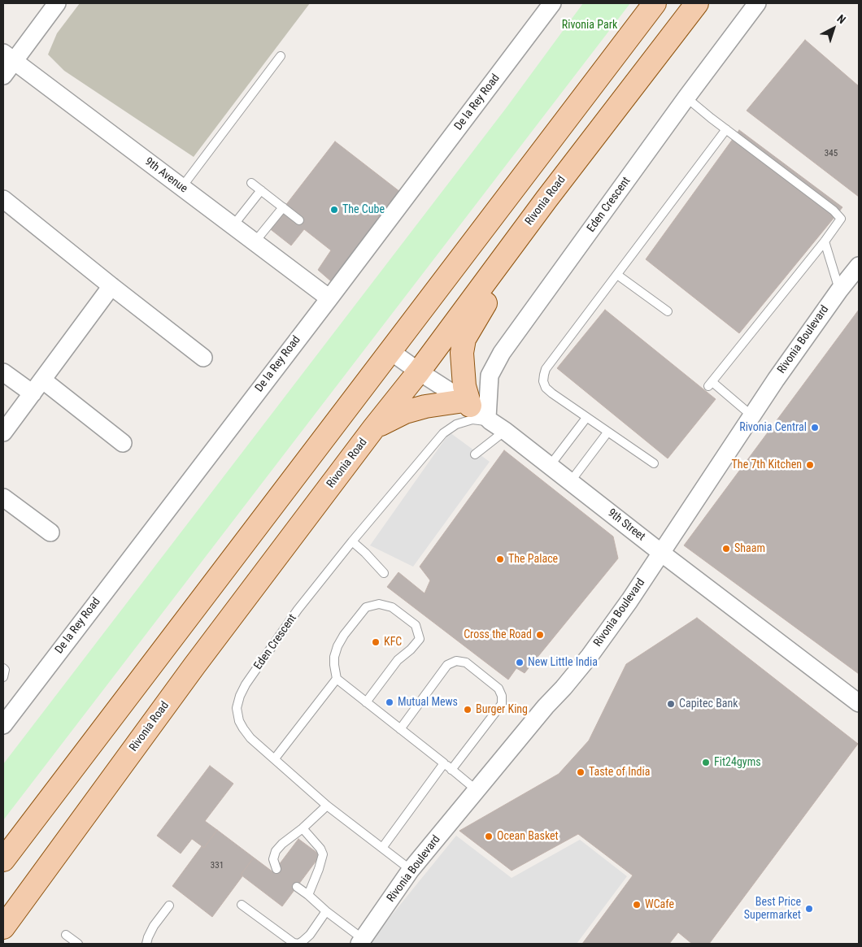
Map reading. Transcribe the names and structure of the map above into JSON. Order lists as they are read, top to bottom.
{
  "streets": {
    "main road": ["Rivonia Road"],
    "street": [
      "De la Rey Road",
      "9th Avenue",
      "Eden Crescent",
      "Rivonia Boulevard",
      "9th Street"
    ]
  },
  "crossings": [
    ["De la Rey Road", "9th Avenue"],
    ["Rivonia Road", "9th Street"],
    ["Eden Crescent", "Rivonia Boulevard"],
    ["Eden Crescent", "9th Street"],
    ["Rivonia Boulevard", "9th Street"]
  ],
  "parks": ["Rivonia Park"],
  "places": [
    "The Cube",
    "Rivonia Central",
    "The 7th Kitchen",
    "Shaam",
    "The Palace",
    "Cross the Road",
    "KFC",
    "New Little India",
    "Mutual Mews",
    "Capitec Bank",
    "Burger King",
    "Fit24gyms",
    "Taste of India",
    "Ocean Basket",
    "WCafe",
    "Best Price Supermarket"
  ],
  "house_numbers": ["345", "331"],
  "north": "top right"
}
